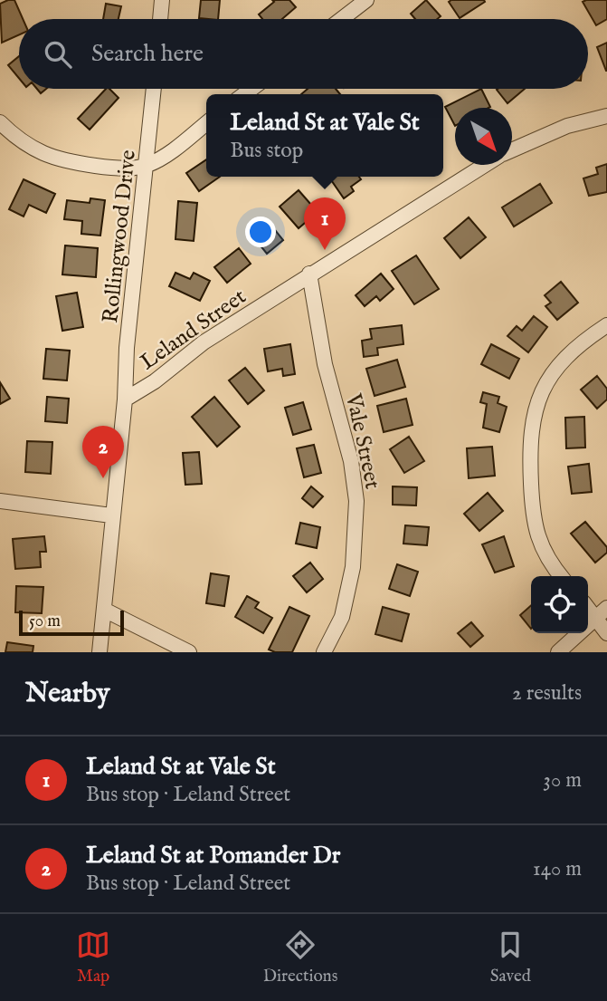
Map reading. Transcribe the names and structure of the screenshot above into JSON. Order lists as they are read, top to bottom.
{
  "streets": {
    "street": ["Rollingwood Drive", "Leland Street", "Vale Street"]
  },
  "crossings": [
    ["Rollingwood Drive", "Leland Street"],
    ["Leland Street", "Vale Street"]
  ],
  "scale_bar": "50 m",
  "north": "bottom right",
  "page": {
    "search": "Search here",
    "popup": ["Leland St at Vale St", "Bus stop"],
    "pins": ["1", "2"],
    "scale": "50 m",
    "heading": ["Nearby", "2 results"],
    "list": [
      {
        "mark": "1",
        "name": "Leland St at Vale St",
        "note": "Bus stop · Leland Street",
        "value": "30 m"
      },
      {
        "mark": "2",
        "name": "Leland St at Pomander Dr",
        "note": "Bus stop · Leland Street",
        "value": "140 m"
      }
    ],
    "nav": ["Map", "Directions", "Saved"]
  }
}
